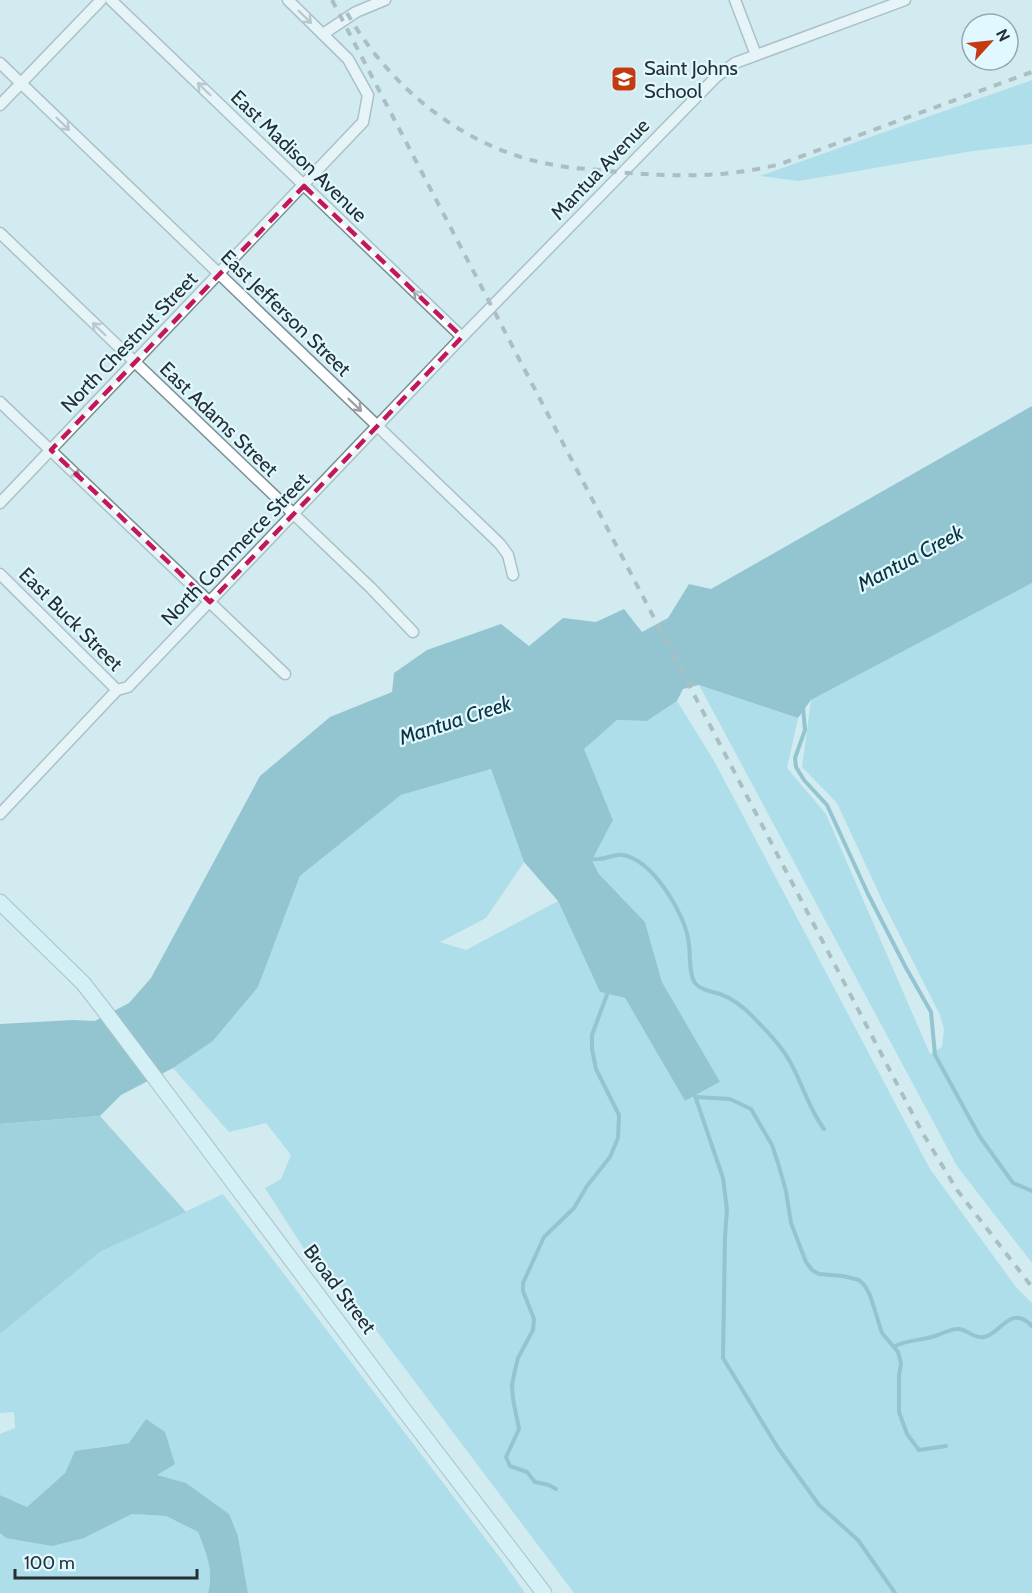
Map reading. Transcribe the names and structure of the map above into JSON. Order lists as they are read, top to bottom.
{
  "streets": {
    "main road": ["Broad Street"],
    "street": [
      "East Madison Avenue",
      "Mantua Avenue",
      "East Jefferson Street",
      "North Chestnut Street",
      "East Adams Street",
      "North Commerce Street",
      "East Buck Street"
    ]
  },
  "crossings": [
    ["East Madison Avenue", "North Chestnut Street"],
    ["East Madison Avenue", "North Commerce Street"],
    ["Mantua Avenue", "North Commerce Street"],
    ["East Jefferson Street", "North Chestnut Street"],
    ["East Jefferson Street", "North Commerce Street"],
    ["North Chestnut Street", "East Adams Street"],
    ["East Adams Street", "North Commerce Street"],
    ["North Commerce Street", "East Buck Street"]
  ],
  "one_way": ["East Madison Avenue", "East Jefferson Street"],
  "water": ["Mantua Creek"],
  "places": {
    "school or university": ["Saint Johns School"]
  },
  "scale_bar": "100 m",
  "north": "top right"
}
